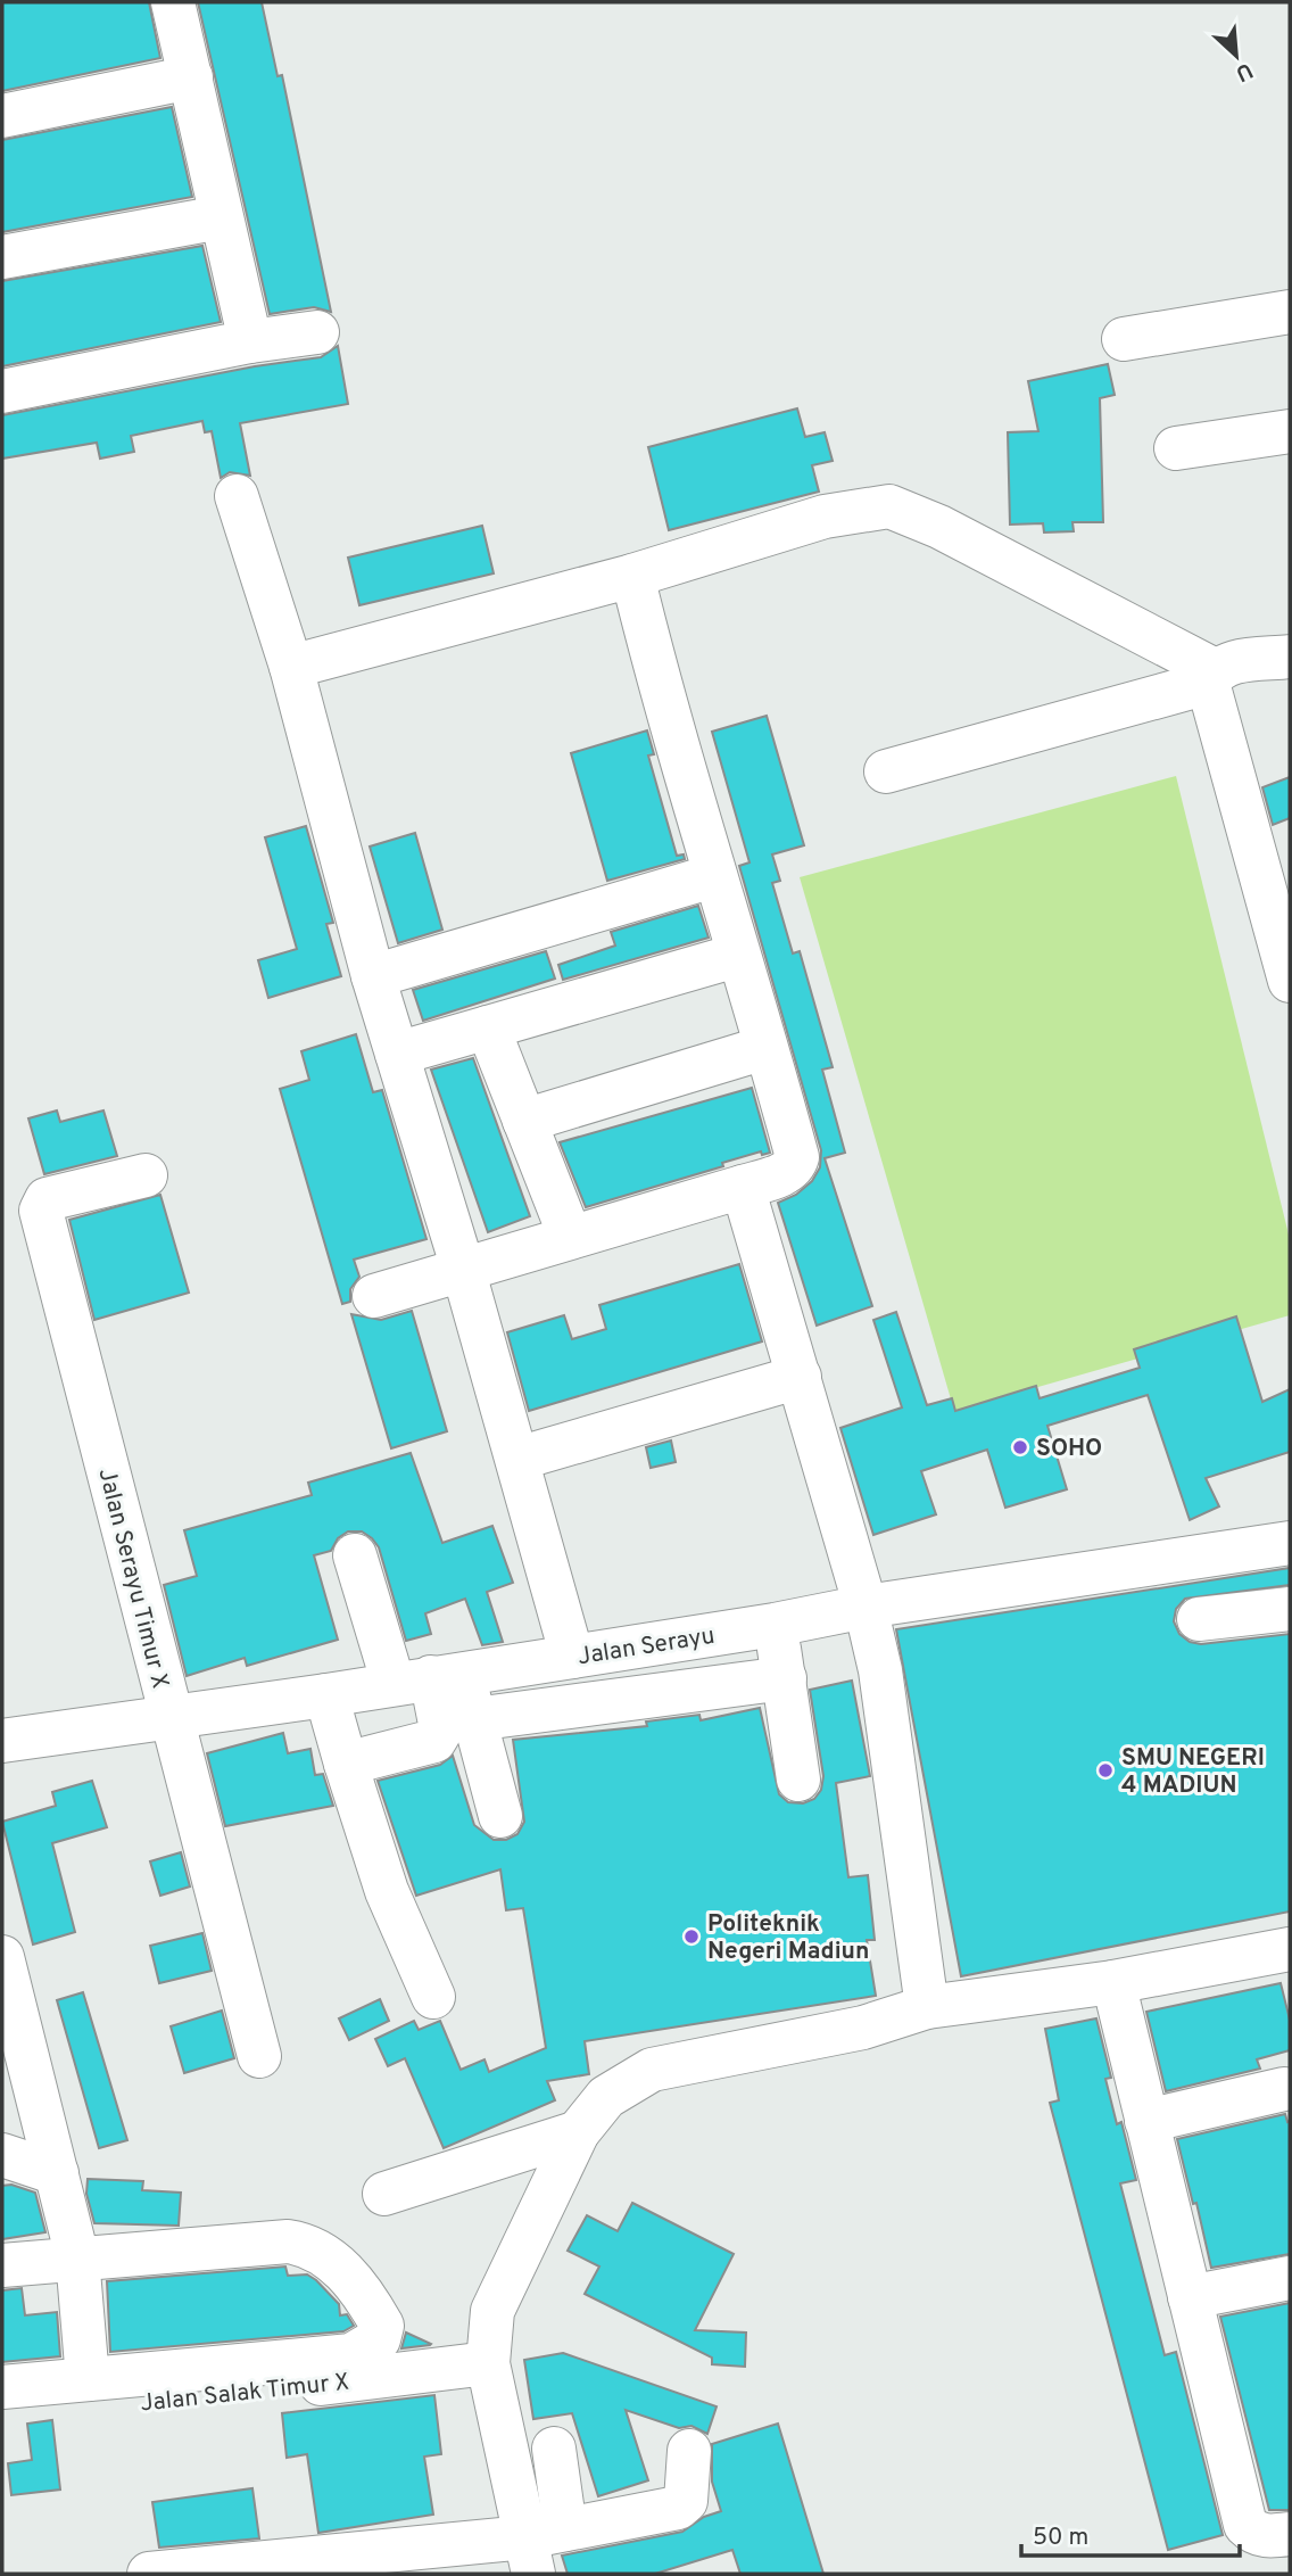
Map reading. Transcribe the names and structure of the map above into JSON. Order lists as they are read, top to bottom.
{
  "streets": {
    "street": ["Jalan Serayu Timur X", "Jalan Serayu", "Jalan Salak Timur X"]
  },
  "crossings": [
    ["Jalan Serayu Timur X", "Jalan Serayu"]
  ],
  "places": ["SOHO", "SMU NEGERI 4 MADIUN", "Politeknik Negeri Madiun"],
  "scale_bar": "50 m",
  "north": "bottom right"
}
